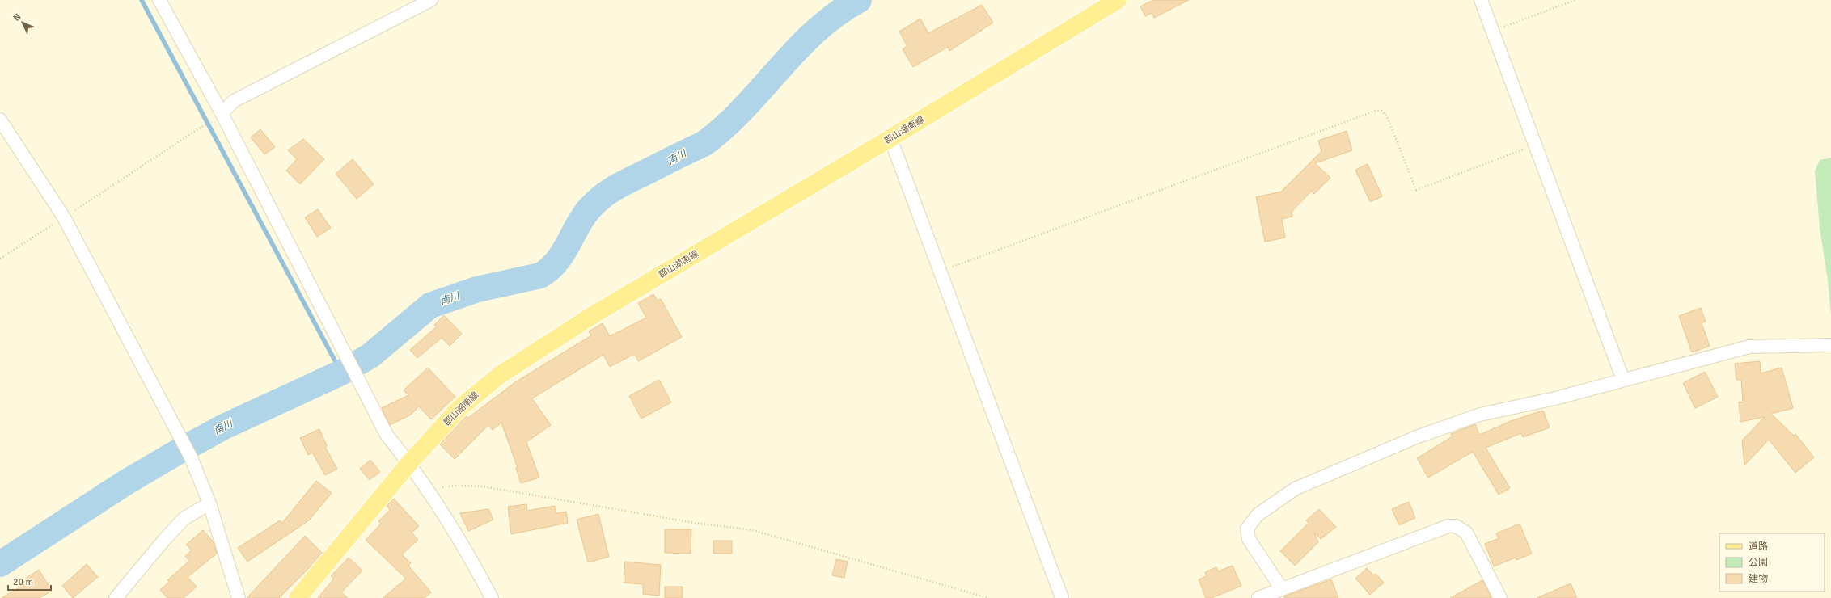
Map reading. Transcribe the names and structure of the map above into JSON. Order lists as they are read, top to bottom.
{
  "streets": {
    "main road": ["郡山湖南線"]
  },
  "water": ["南川"],
  "legend": ["道路", "公園", "建物"],
  "scale_bar": "20 m",
  "north": "top left"
}
